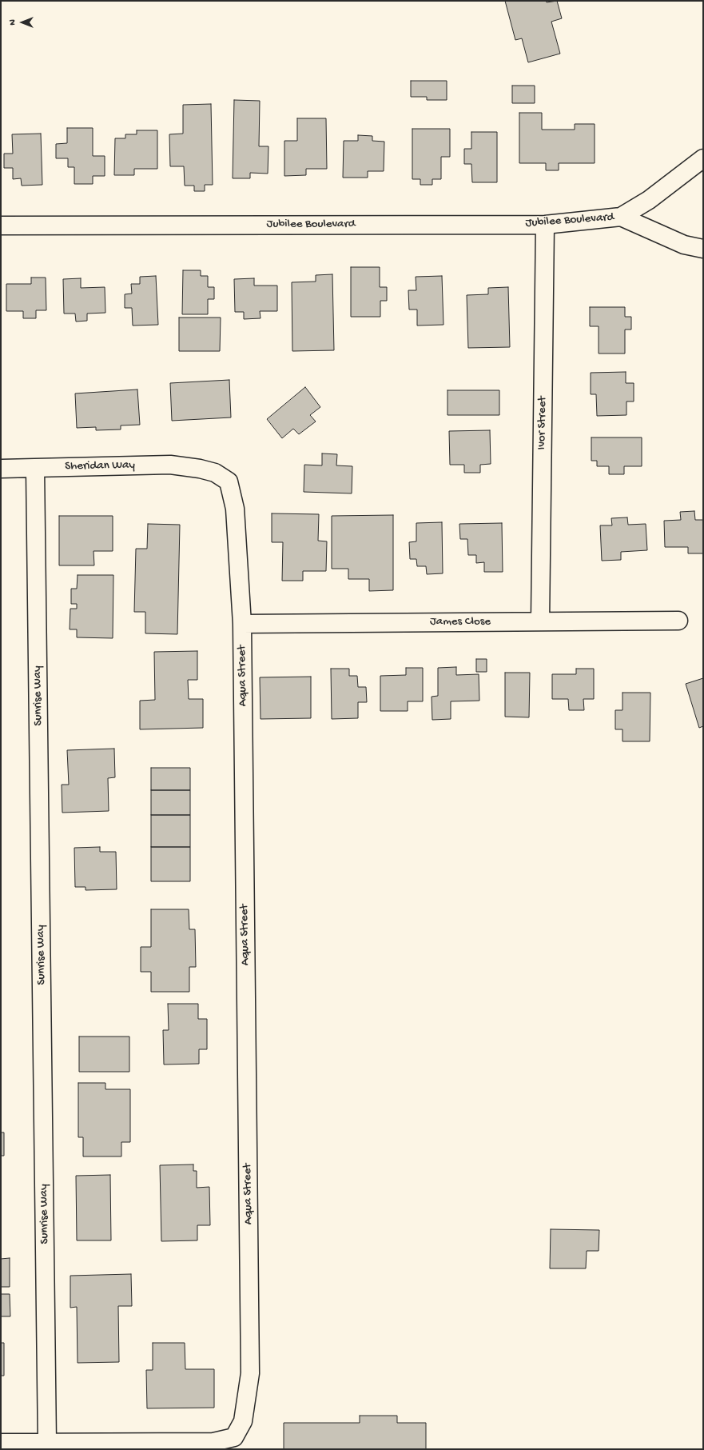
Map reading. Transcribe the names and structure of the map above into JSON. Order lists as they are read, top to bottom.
{
  "streets": {
    "street": [
      "Jubilee Boulevard",
      "Ivor Street",
      "Sheridan Way",
      "James Close",
      "Aqua Street",
      "Sunrise Way"
    ]
  },
  "crossings": [
    ["Jubilee Boulevard", "Ivor Street"],
    ["Ivor Street", "James Close"],
    ["Sheridan Way", "Aqua Street"],
    ["Sheridan Way", "Sunrise Way"],
    ["James Close", "Aqua Street"],
    ["Aqua Street", "Sunrise Way"]
  ],
  "north": "left"
}
